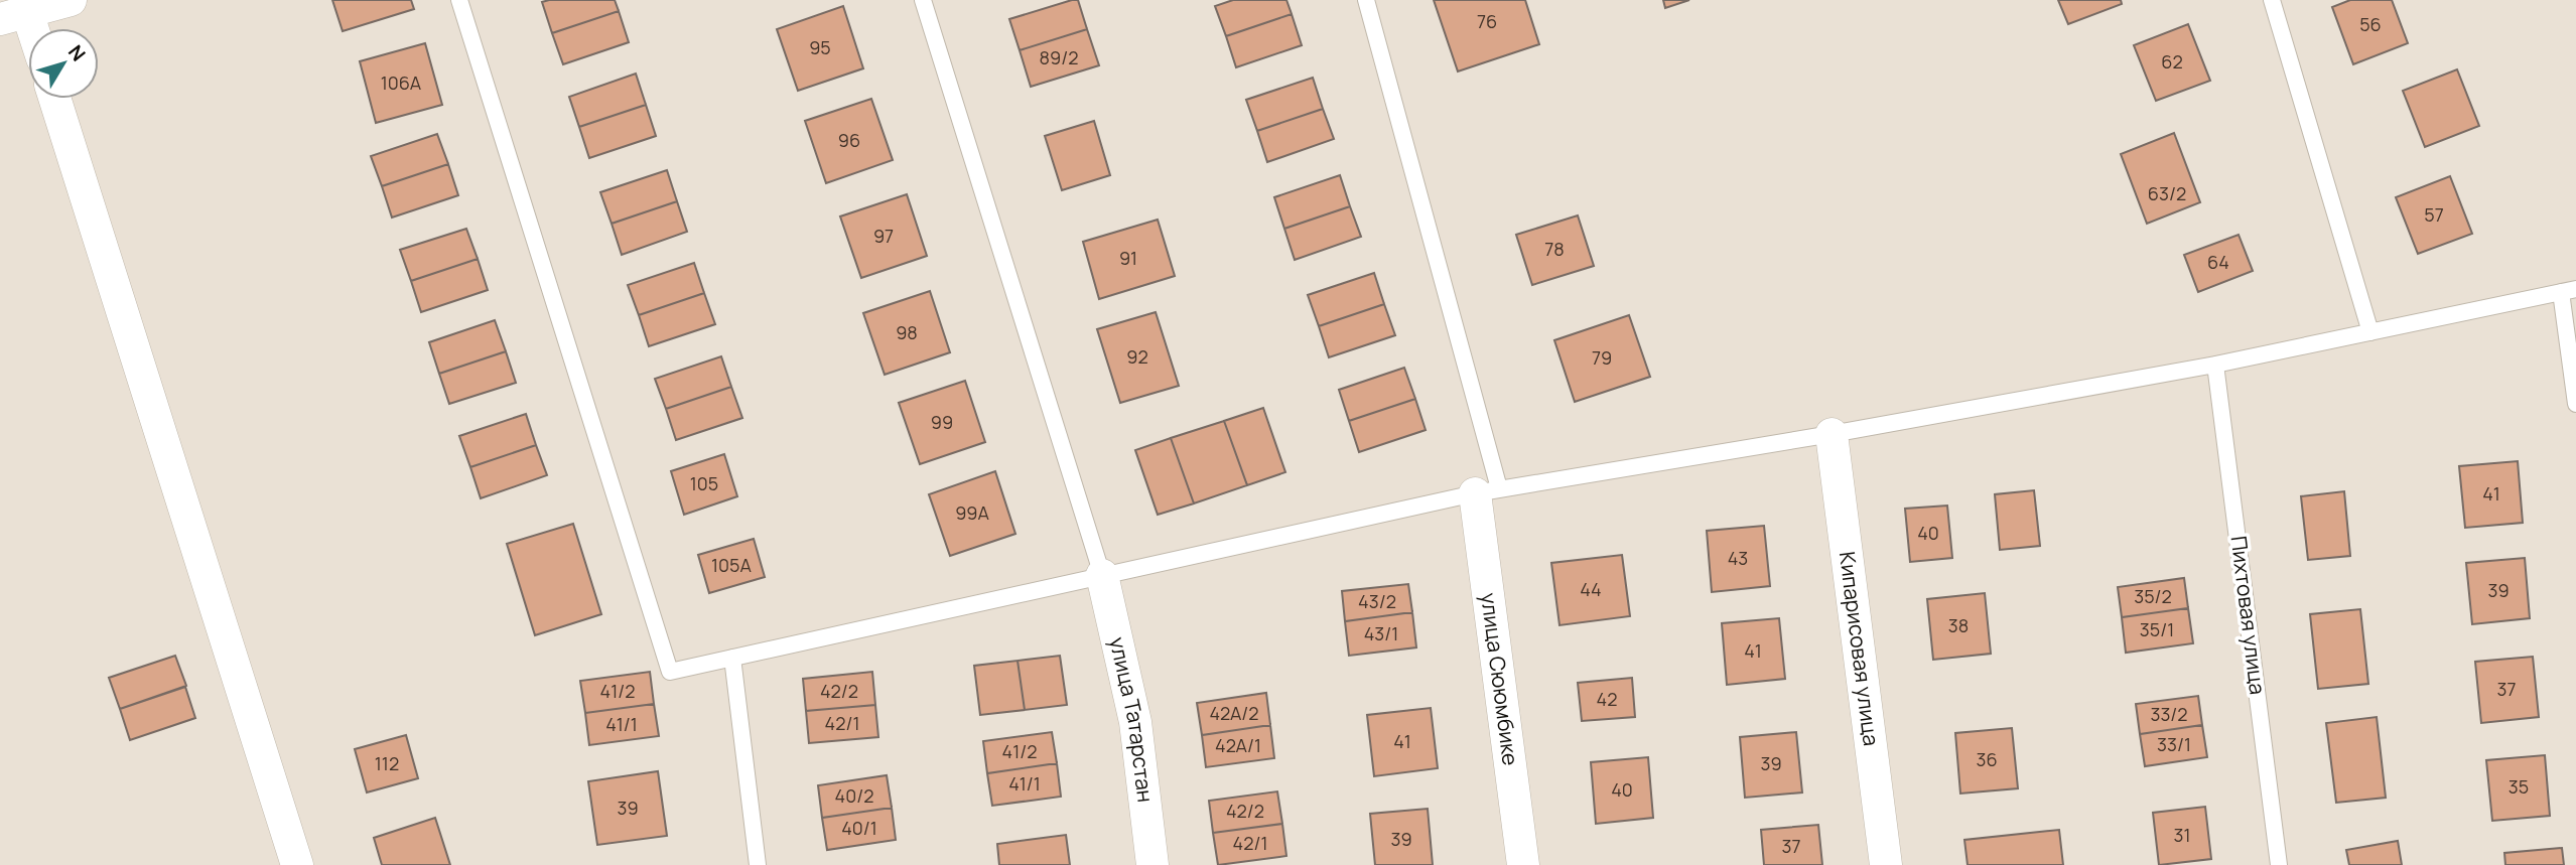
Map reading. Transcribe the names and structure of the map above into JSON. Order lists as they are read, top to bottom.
{
  "streets": {
    "street": ["Кипарисовая улица", "улица Сююмбике", "улица Татарстан"],
    "lane": ["Пихтовая улица"]
  },
  "house_numbers": [
    "76",
    "56",
    "95",
    "89/2",
    "62",
    "106А",
    "96",
    "63/2",
    "57",
    "97",
    "78",
    "91",
    "64",
    "98",
    "92",
    "79",
    "99",
    "105",
    "41",
    "99А",
    "40",
    "43",
    "105А",
    "44",
    "39",
    "35/2",
    "43/2",
    "38",
    "35/1",
    "43/1",
    "41",
    "37",
    "41/2",
    "42/2",
    "42",
    "42А/2",
    "33/2",
    "42/1",
    "41/1",
    "41",
    "33/1",
    "42А/1",
    "41/2",
    "36",
    "112",
    "39",
    "41/1",
    "35",
    "40",
    "40/2",
    "39",
    "42/2",
    "40/1",
    "31",
    "39",
    "42/1",
    "37"
  ],
  "north": "top right"
}
